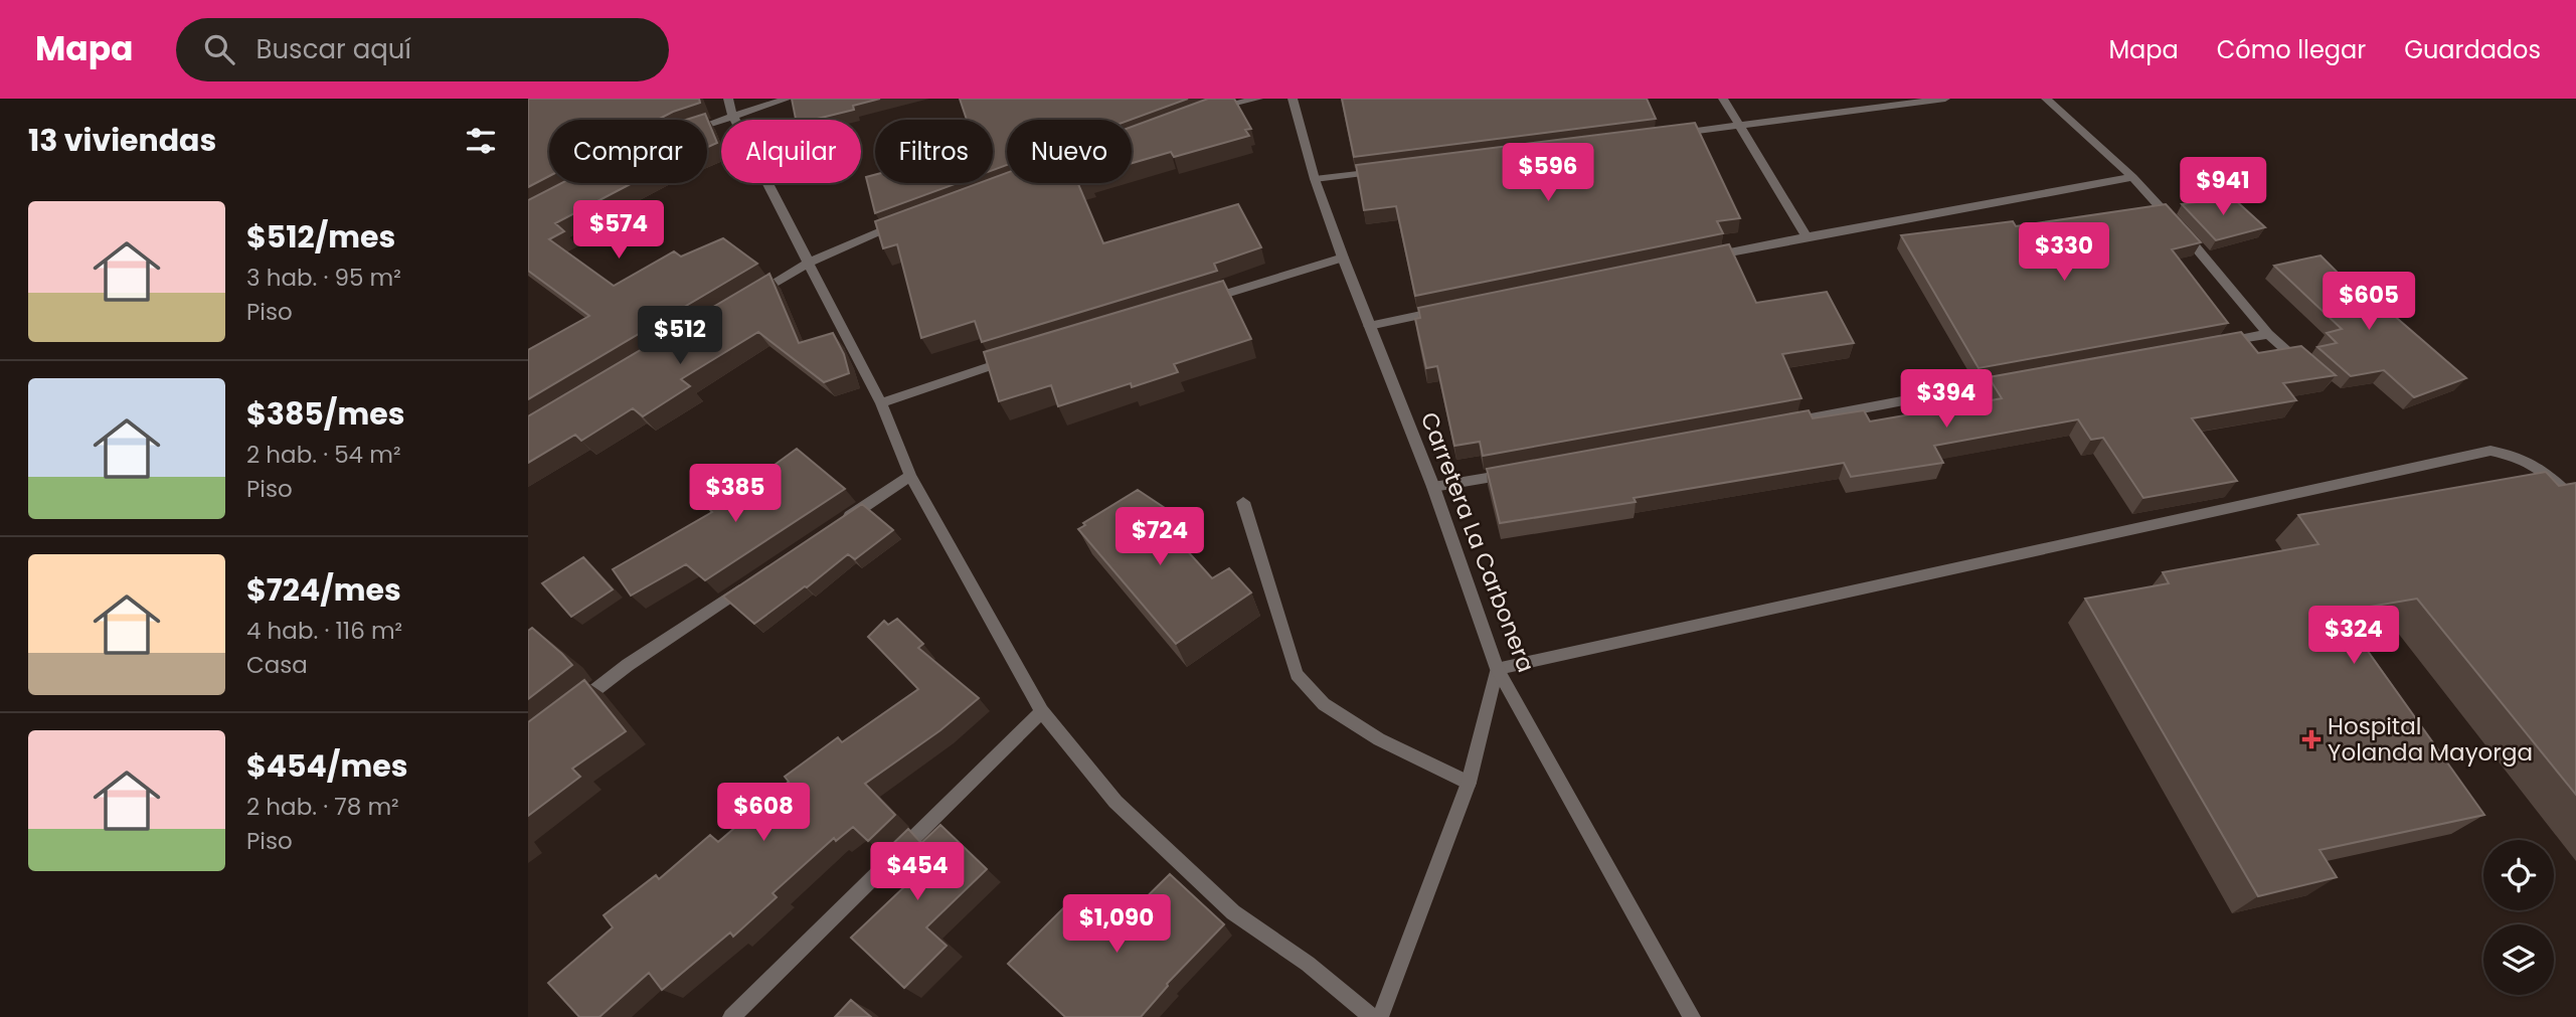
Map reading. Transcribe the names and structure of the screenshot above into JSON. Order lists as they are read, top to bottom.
{
  "streets": {
    "street": ["Carretera La Carbonera"]
  },
  "places": {
    "health": ["Hospital Yolanda Mayorga"]
  },
  "page": {
    "header": "Mapa",
    "search": "Buscar aquí",
    "nav": ["Mapa", "Cómo llegar", "Guardados"],
    "heading": "13 viviendas",
    "chip": [
      "Comprar",
      "Alquilar",
      "Filtros",
      "Nuevo"
    ],
    "price": [
      "$596",
      "$941",
      "$574",
      "$330",
      "$605",
      "$512",
      "$394",
      "$385",
      "$724",
      "$324",
      "$608",
      "$454",
      "$1,090"
    ],
    "list": [
      {
        "name": "$512/mes",
        "note": "3 hab. · 95 m² · Piso"
      },
      {
        "name": "$385/mes",
        "note": "2 hab. · 54 m² · Piso"
      },
      {
        "name": "$724/mes",
        "note": "4 hab. · 116 m² · Casa"
      },
      {
        "name": "$454/mes",
        "note": "2 hab. · 78 m² · Piso"
      }
    ]
  }
}
